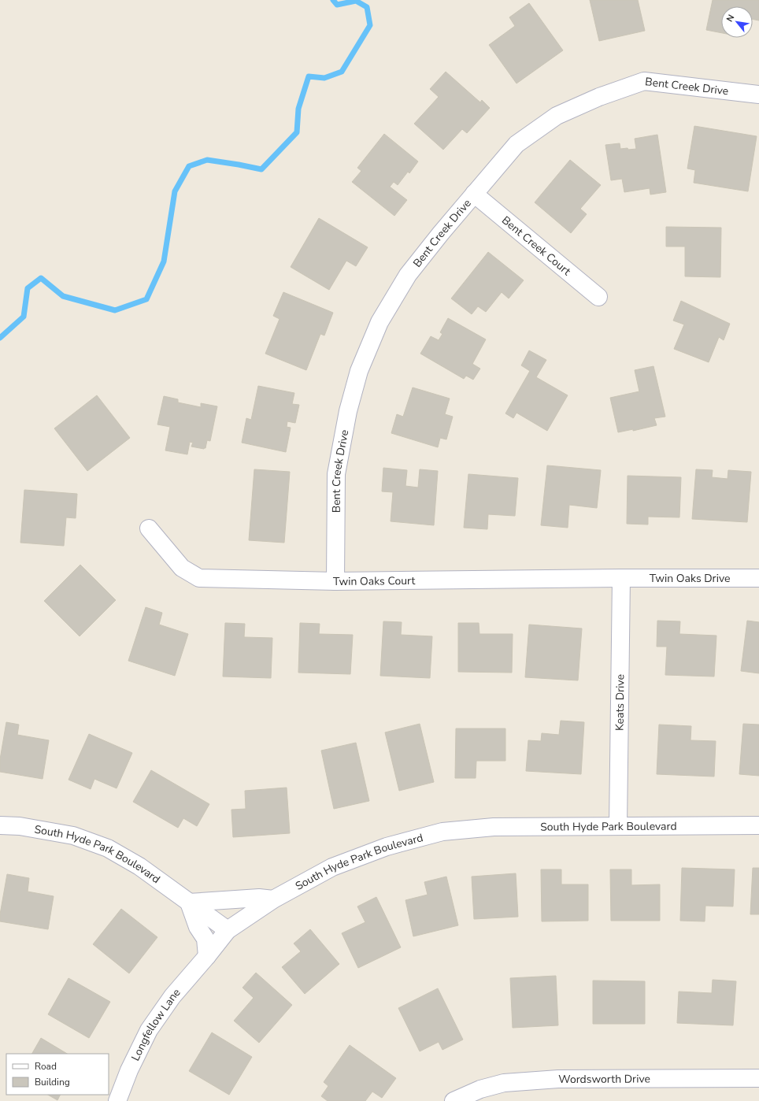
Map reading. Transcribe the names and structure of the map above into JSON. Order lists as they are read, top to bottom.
{
  "streets": {
    "street": [
      "Bent Creek Drive",
      "Bent Creek Court",
      "Twin Oaks Drive",
      "Twin Oaks Court",
      "Keats Drive",
      "South Hyde Park Boulevard",
      "Longfellow Lane",
      "Wordsworth Drive"
    ]
  },
  "crossings": [
    ["Bent Creek Drive", "Bent Creek Court"],
    ["Bent Creek Drive", "Twin Oaks Court"],
    ["Twin Oaks Drive", "Twin Oaks Court"],
    ["Twin Oaks Drive", "Keats Drive"],
    ["Twin Oaks Court", "Keats Drive"],
    ["Keats Drive", "South Hyde Park Boulevard"],
    ["South Hyde Park Boulevard", "Longfellow Lane"]
  ],
  "legend": ["Road", "Building"],
  "north": "top left"
}
